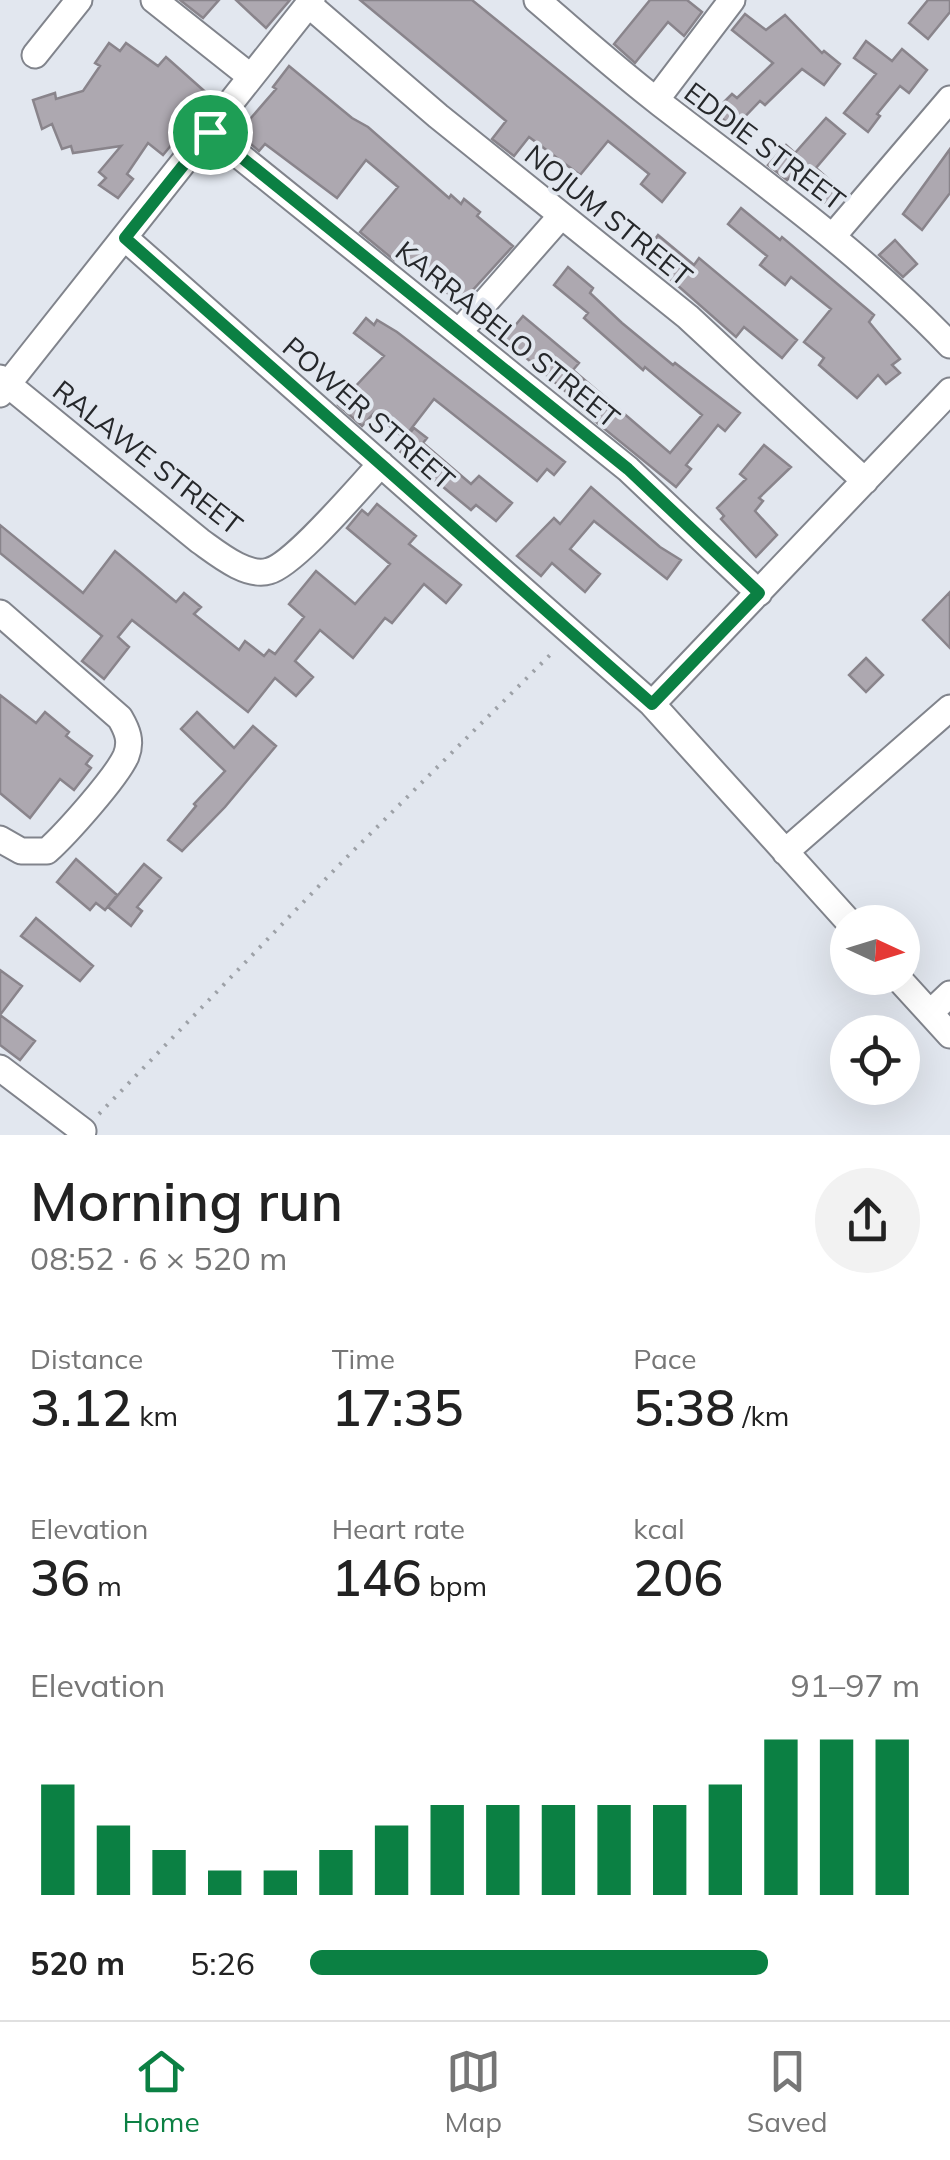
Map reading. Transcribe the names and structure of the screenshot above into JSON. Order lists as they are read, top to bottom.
{
  "streets": {
    "street": [
      "EDDIE STREET",
      "NOJUM STREET",
      "KARRABELO STREET",
      "POWER STREET",
      "RALAWE STREET"
    ]
  },
  "crossings": [
    ["POWER STREET", "RALAWE STREET"]
  ],
  "north": "right",
  "page": {
    "heading": ["Morning run", "08:52 · 6 × 520 m"],
    "stats": [
      ["Distance", "3.12 km"],
      ["Time", "17:35"],
      ["Pace", "5:38 /km"],
      ["Elevation", "36 m"],
      ["Heart rate", "146 bpm"],
      ["kcal", "206"]
    ],
    "chart": ["Elevation", "91–97 m"],
    "list": [
      {
        "name": "520 m",
        "note": "5:26"
      }
    ],
    "tabs": ["Home", "Map", "Saved"]
  }
}
